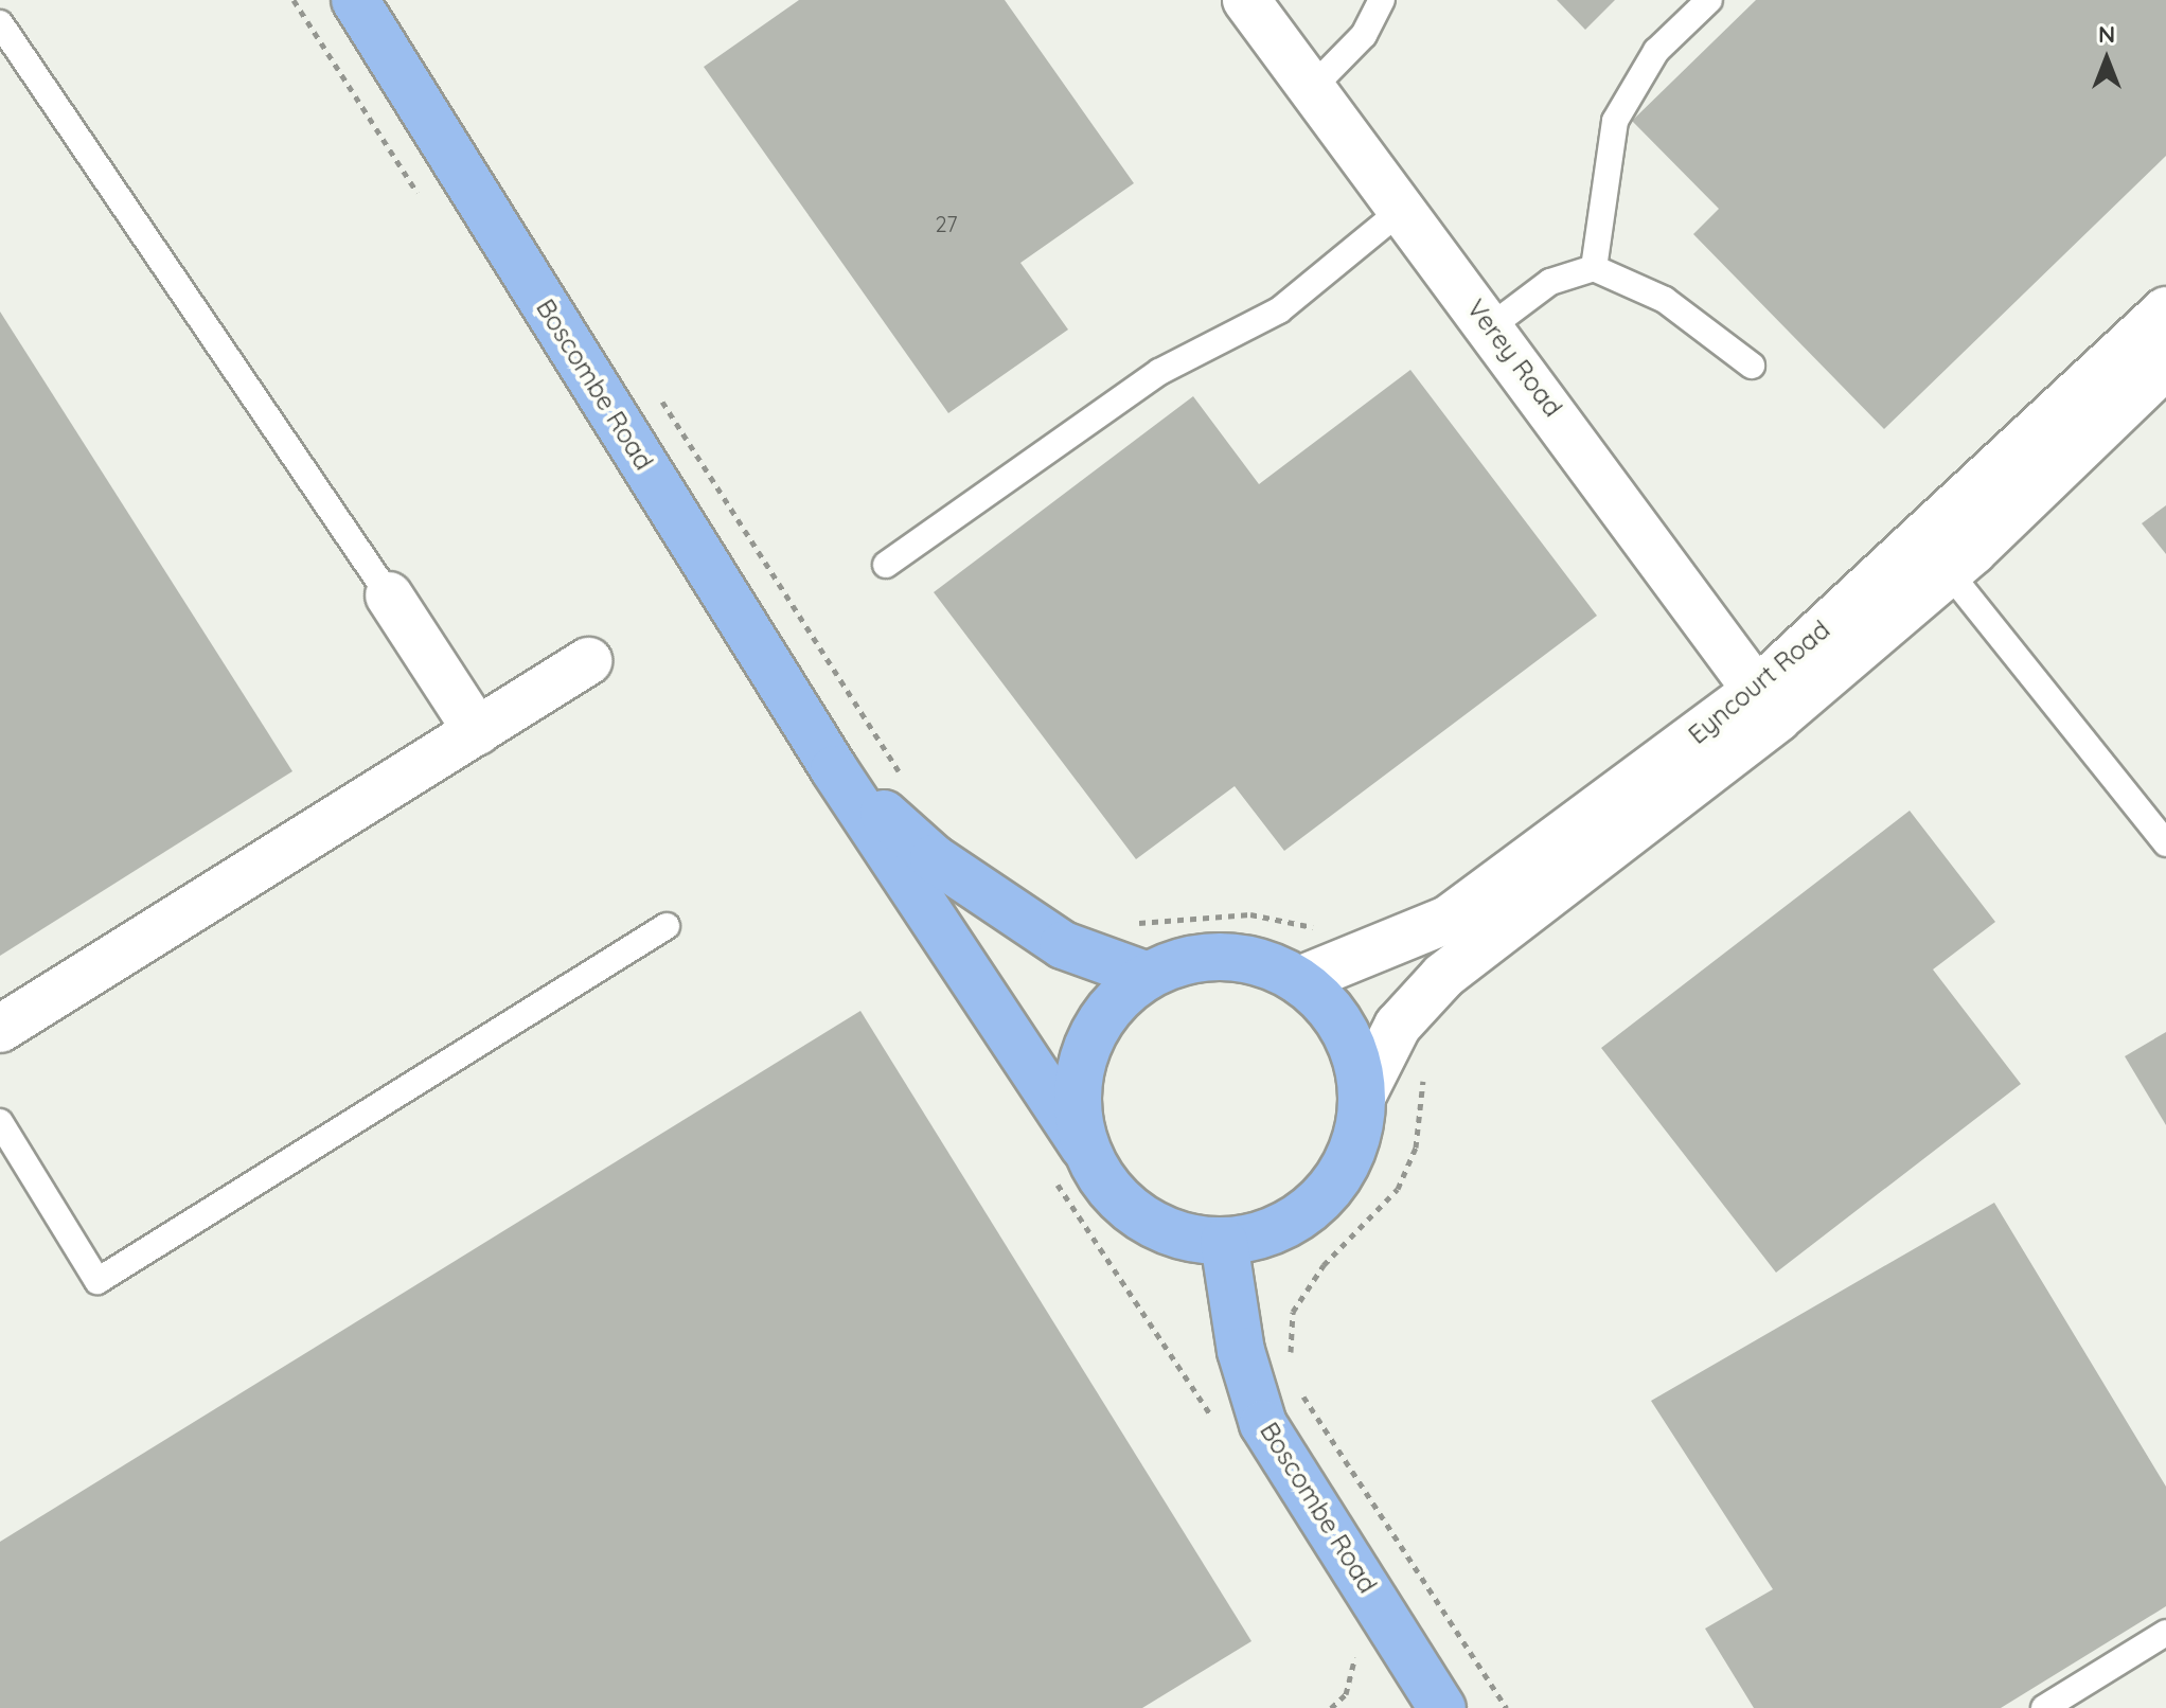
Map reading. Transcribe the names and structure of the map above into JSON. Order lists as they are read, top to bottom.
{
  "streets": {
    "main road": ["Boscombe Road"],
    "street": ["Verey Road", "Eyncourt Road"]
  },
  "crossings": [
    ["Verey Road", "Eyncourt Road"],
    ["Boscombe Road", "Eyncourt Road"]
  ],
  "house_numbers": ["27"],
  "north": "top"
}
